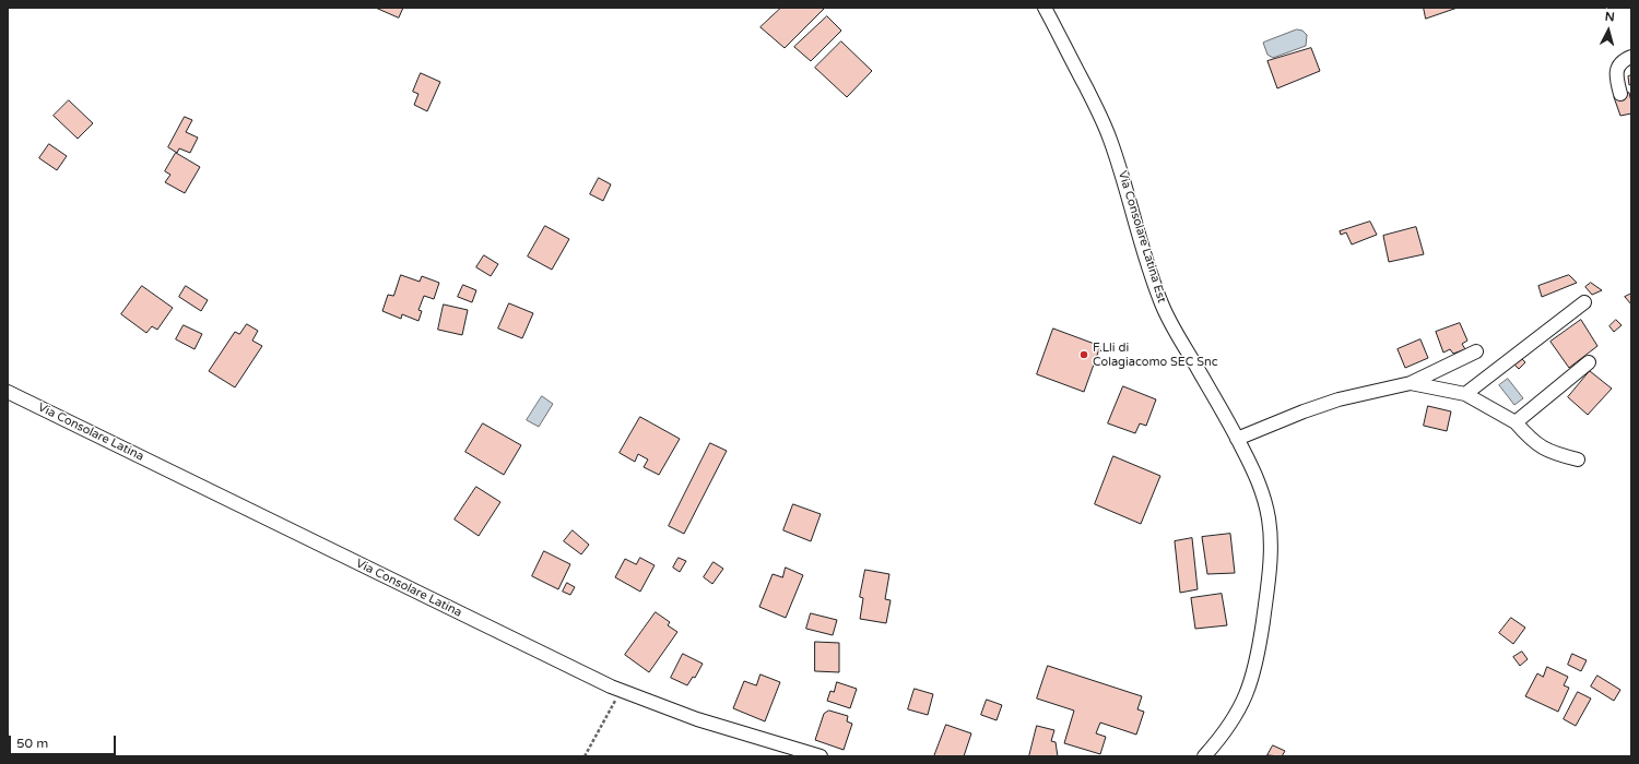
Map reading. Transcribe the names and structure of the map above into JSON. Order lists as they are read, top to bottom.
{
  "streets": {
    "street": ["Via Consolare Latina Est", "Via Consolare Latina"]
  },
  "places": ["F.Lli di Colagiacomo SEC Snc"],
  "scale_bar": "50 m",
  "north": "top"
}
